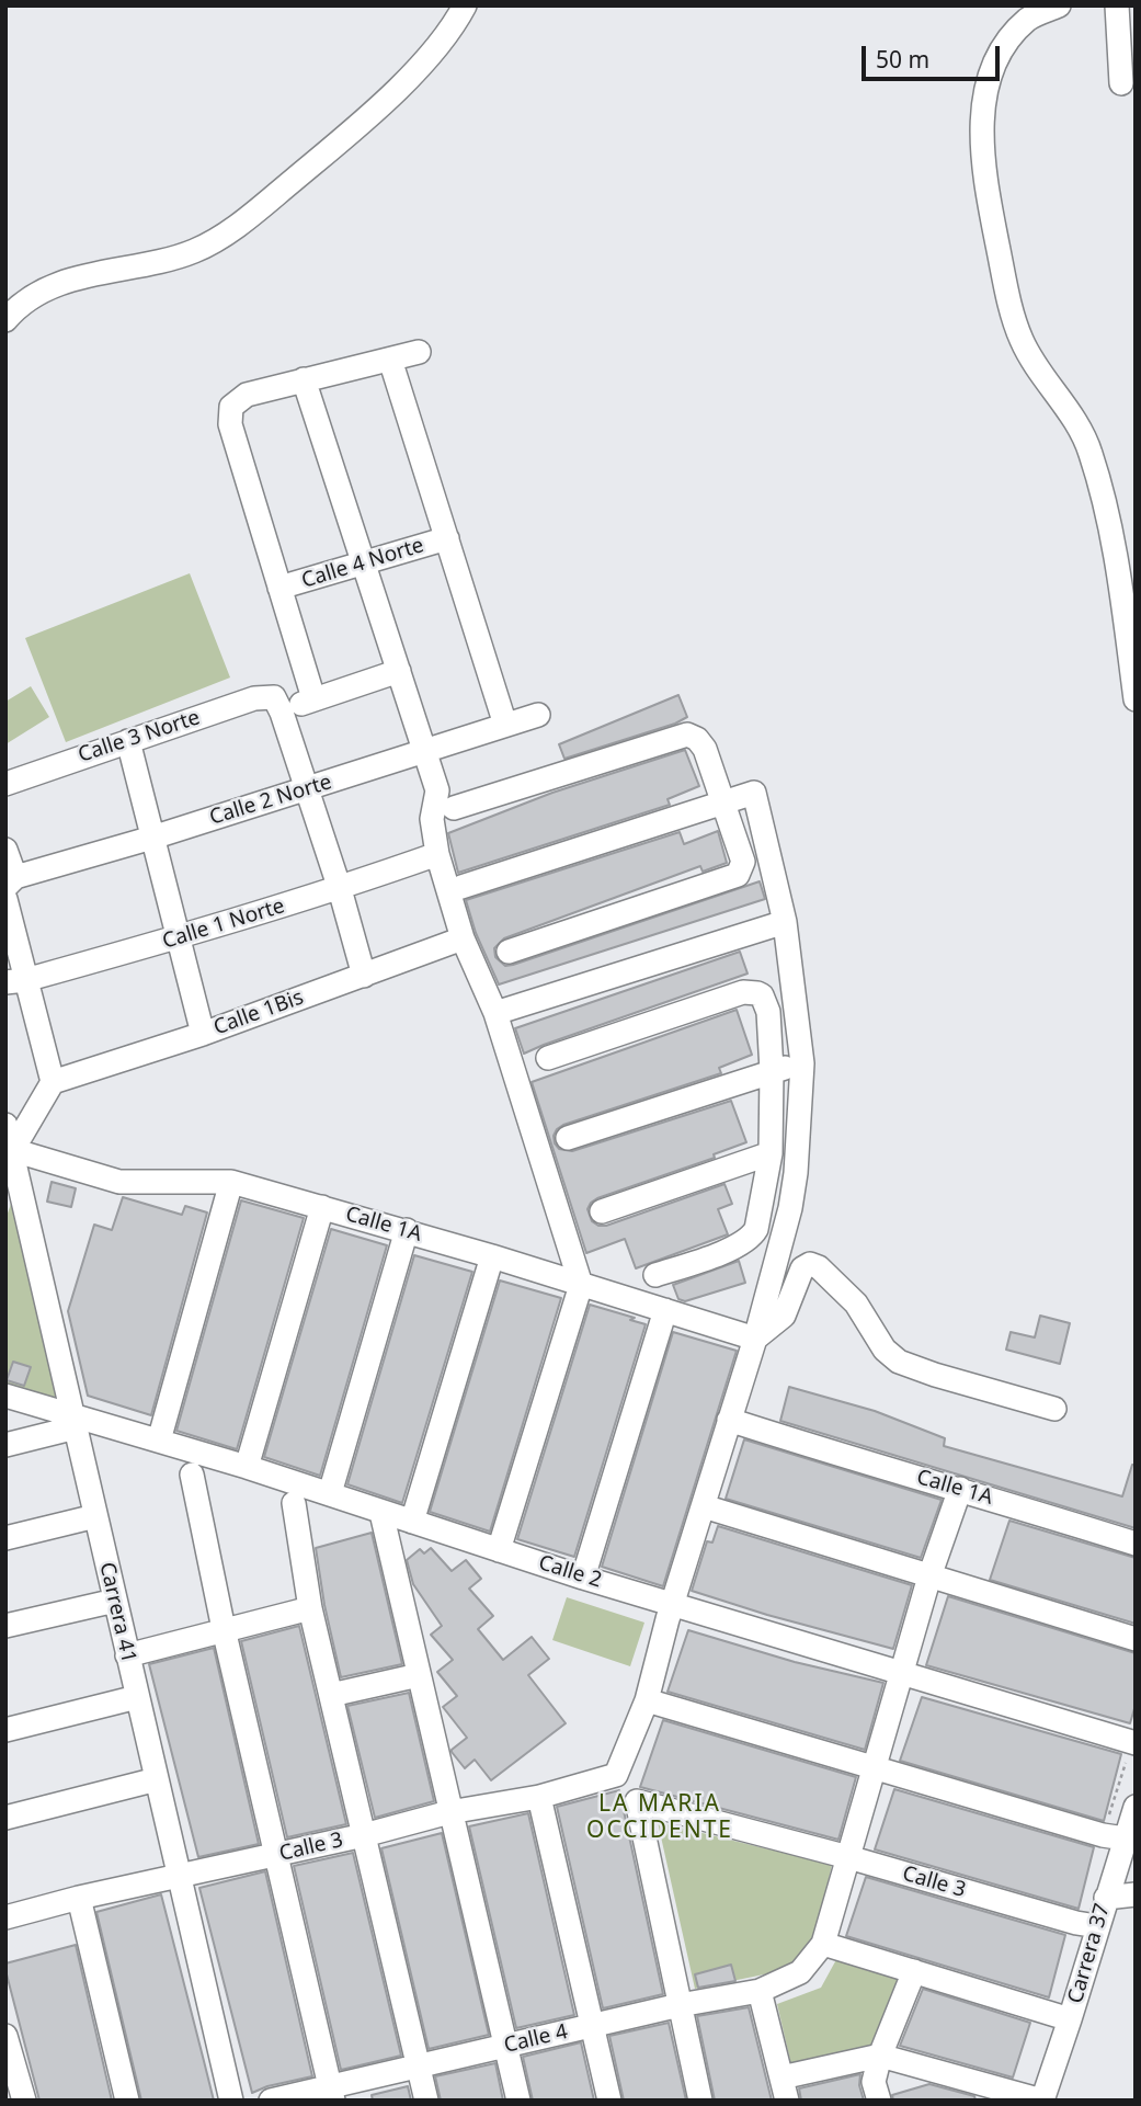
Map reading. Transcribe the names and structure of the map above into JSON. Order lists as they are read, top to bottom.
{
  "streets": {
    "street": [
      "Calle 4 Norte",
      "Calle 3 Norte",
      "Calle 2 Norte",
      "Calle 1 Norte",
      "Calle 1Bis",
      "Calle 1A",
      "Calle 2",
      "Carrera 41",
      "Calle 3",
      "Carrera 37",
      "Calle 4"
    ]
  },
  "crossings": [
    ["Calle 1A", "Carrera 41"],
    ["Calle 2", "Carrera 41"],
    ["Carrera 41", "Calle 3"],
    ["Calle 3", "Carrera 37"],
    ["Calle 3", "Calle 4"]
  ],
  "districts": ["LA MARIA OCCIDENTE"],
  "scale_bar": "50 m"
}
